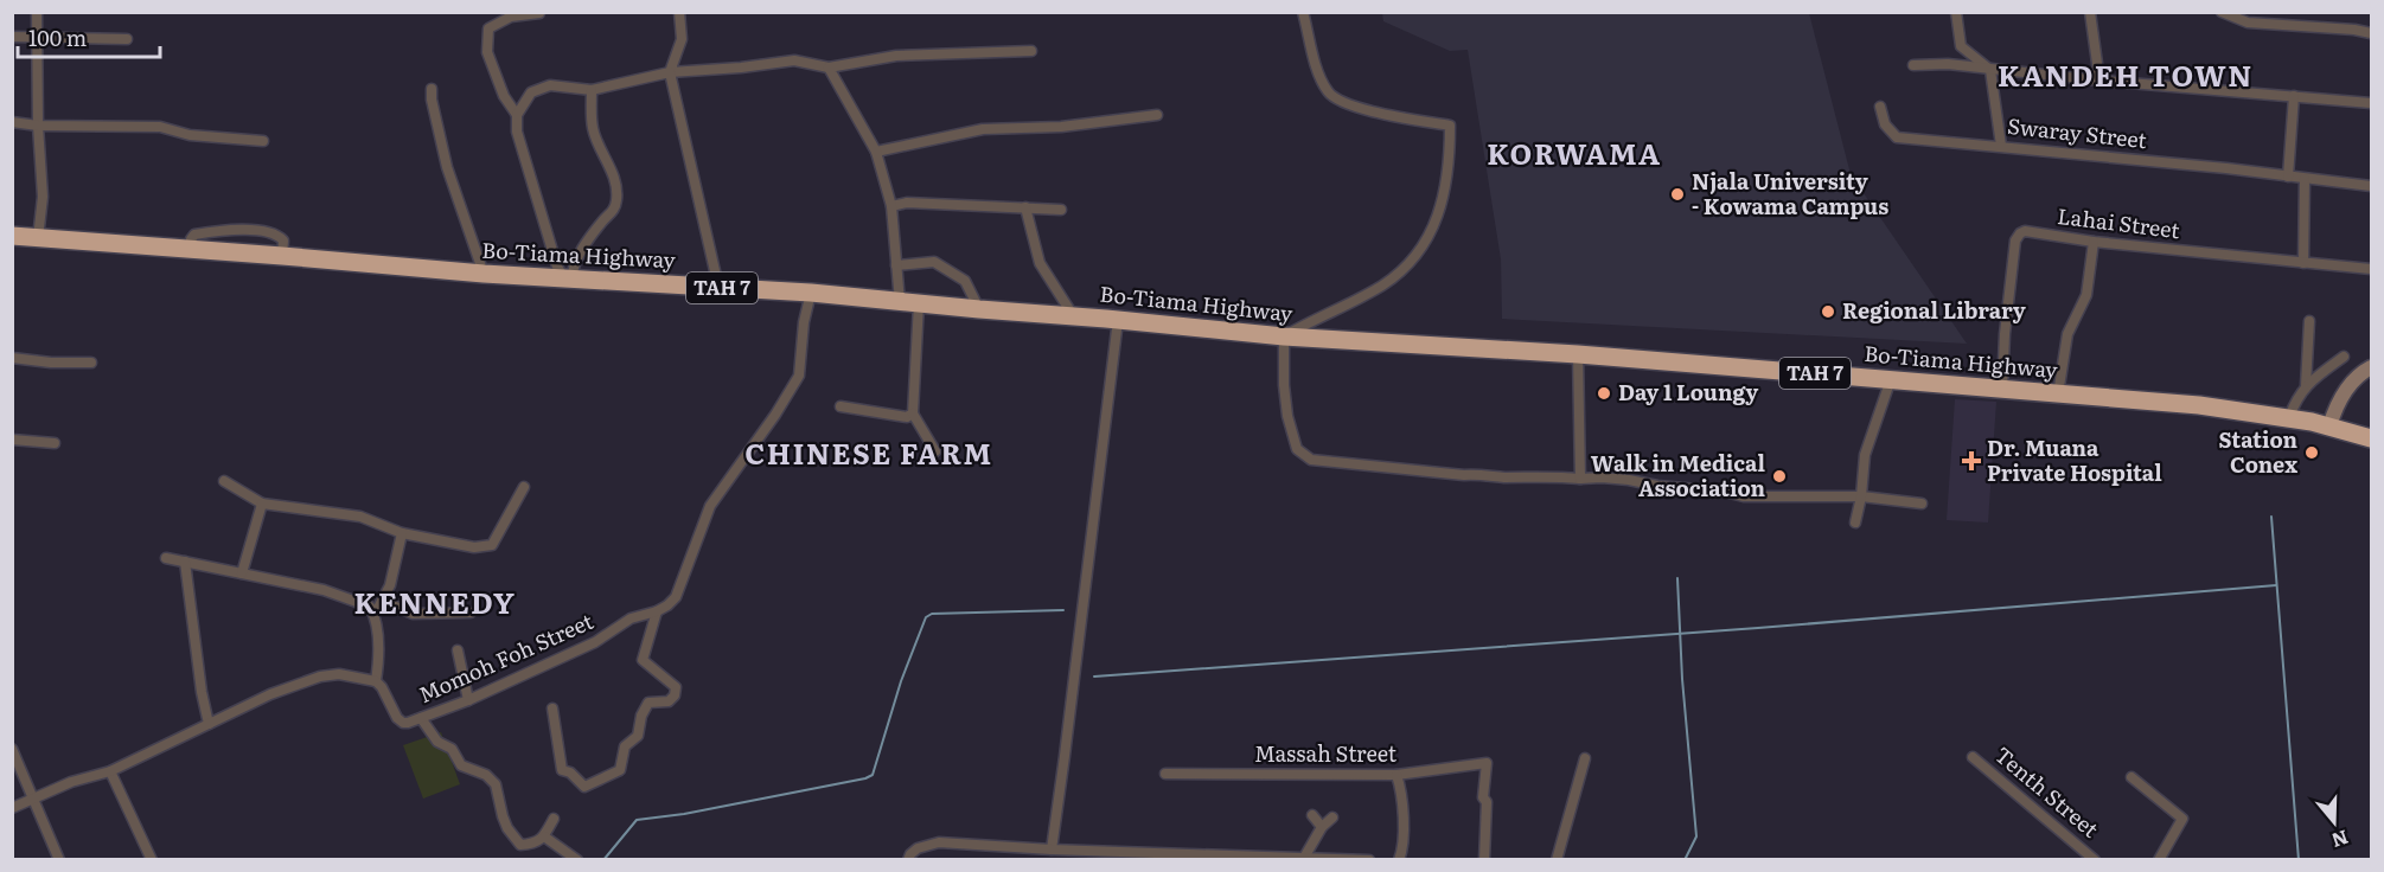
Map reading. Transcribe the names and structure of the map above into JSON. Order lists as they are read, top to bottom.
{
  "streets": {
    "highway": ["Bo-Tiama Highway", "TAH 7"],
    "street": [
      "Swaray Street",
      "Lahai Street",
      "Momoh Foh Street",
      "Massah Street",
      "Tenth Street"
    ]
  },
  "crossings": [
    ["Lahai Street", "Bo-Tiama Highway"]
  ],
  "districts": [
    "KANDEH TOWN",
    "KORWAMA",
    "CHINESE FARM",
    "KENNEDY"
  ],
  "places": {
    "other": [
      "Njala University - Kowama Campus",
      "Regional Library",
      "Day 1 Loungy",
      "Station Conex",
      "Walk in Medical Association"
    ],
    "health": ["Dr. Muana Private Hospital"]
  },
  "scale_bar": "100 m",
  "north": "bottom"
}
